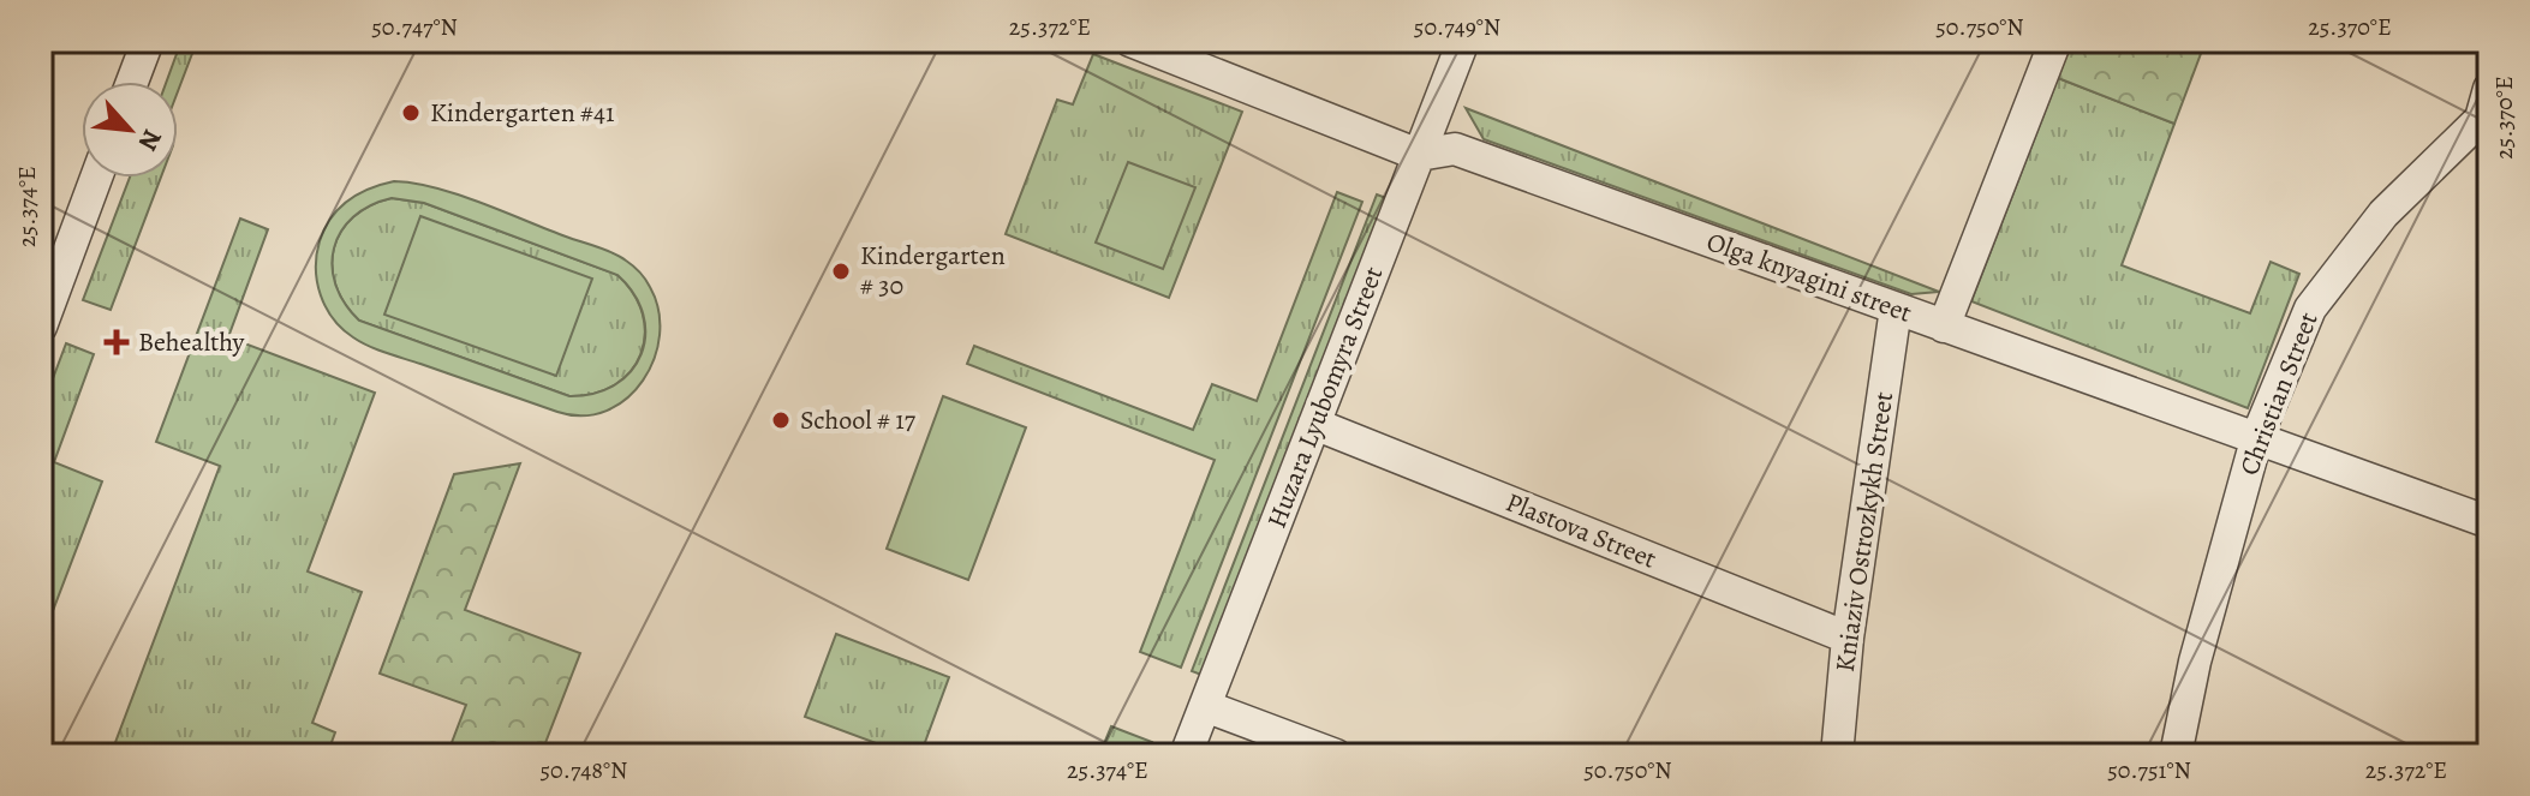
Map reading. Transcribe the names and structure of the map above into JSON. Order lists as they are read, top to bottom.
{
  "streets": {
    "street": [
      "Olga knyagini street",
      "Christian Street",
      "Huzara Lyubomyra Street",
      "Plastova Street",
      "Kniaziv Ostrozkykh Street"
    ]
  },
  "crossings": [
    ["Olga knyagini street", "Christian Street"],
    ["Olga knyagini street", "Huzara Lyubomyra Street"],
    ["Olga knyagini street", "Kniaziv Ostrozkykh Street"],
    ["Huzara Lyubomyra Street", "Plastova Street"],
    ["Plastova Street", "Kniaziv Ostrozkykh Street"]
  ],
  "places": {
    "other": ["Kindergarten #41", "Kindergarten # 30", "School # 17"],
    "health": ["Behealthy"]
  },
  "north": "bottom right",
  "coordinates": [
    "50.747°N",
    "25.372°E",
    "50.749°N",
    "50.750°N",
    "25.370°E",
    "25.374°E",
    "50.748°N",
    "50.751°N"
  ]
}
